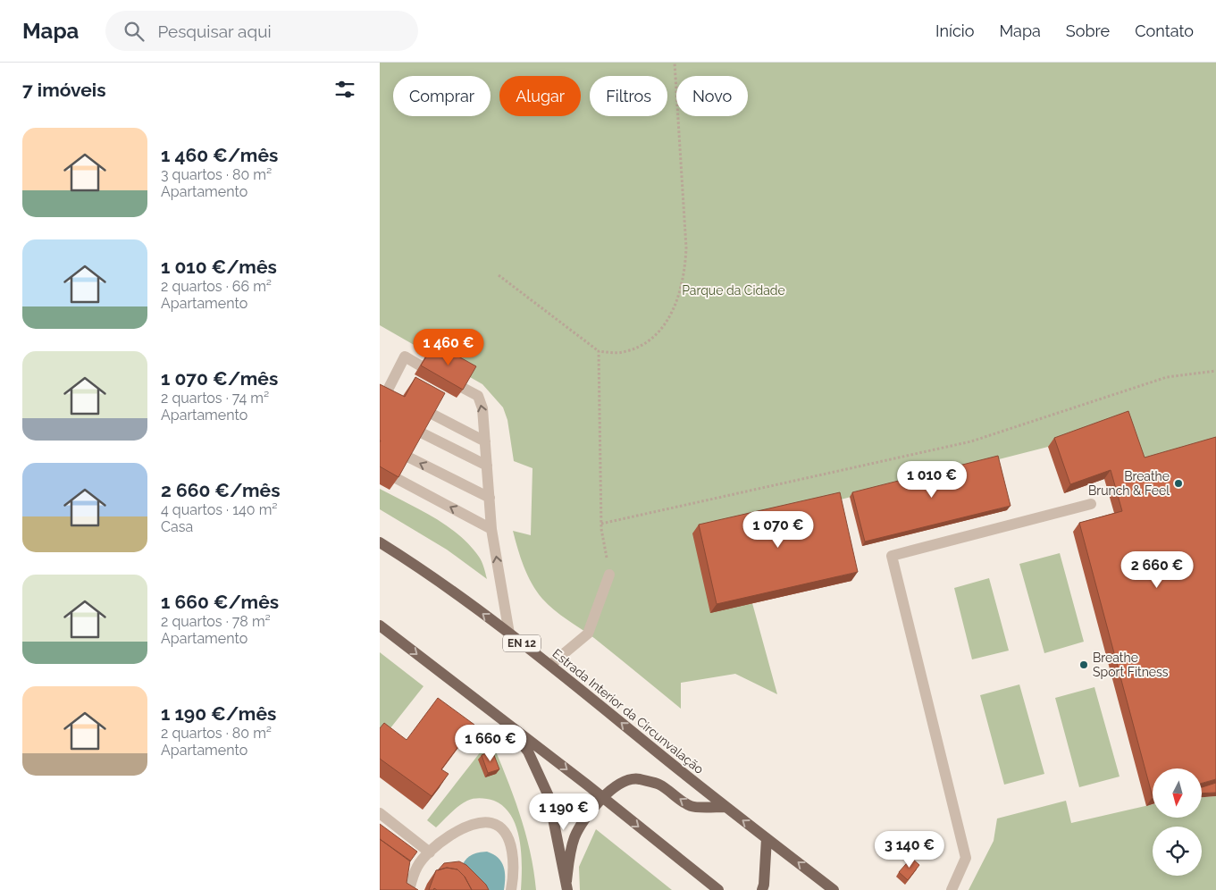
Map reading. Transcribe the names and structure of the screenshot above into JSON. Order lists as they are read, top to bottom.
{
  "streets": {
    "main road": ["EN 12", "Estrada Interior da Circunvalação"]
  },
  "parks": ["Parque da Cidade"],
  "places": ["Breathe Brunch & Feel", "Breathe Sport Fitness"],
  "north": "bottom",
  "page": {
    "header": "Mapa",
    "search": "Pesquisar aqui",
    "nav": [
      "Início",
      "Mapa",
      "Sobre",
      "Contato"
    ],
    "heading": "7 imóveis",
    "chip": [
      "Comprar",
      "Alugar",
      "Filtros",
      "Novo"
    ],
    "list": [
      {
        "name": "1 460 €/mês",
        "note": "3 quartos · 80 m² · Apartamento"
      },
      {
        "name": "1 010 €/mês",
        "note": "2 quartos · 66 m² · Apartamento"
      },
      {
        "name": "1 070 €/mês",
        "note": "2 quartos · 74 m² · Apartamento"
      },
      {
        "name": "2 660 €/mês",
        "note": "4 quartos · 140 m² · Casa"
      },
      {
        "name": "1 660 €/mês",
        "note": "2 quartos · 78 m² · Apartamento"
      },
      {
        "name": "1 190 €/mês",
        "note": "2 quartos · 80 m² · Apartamento"
      }
    ],
    "price": [
      "1 460 €",
      "1 010 €",
      "1 070 €",
      "2 660 €",
      "1 660 €",
      "1 190 €",
      "3 140 €"
    ]
  }
}
